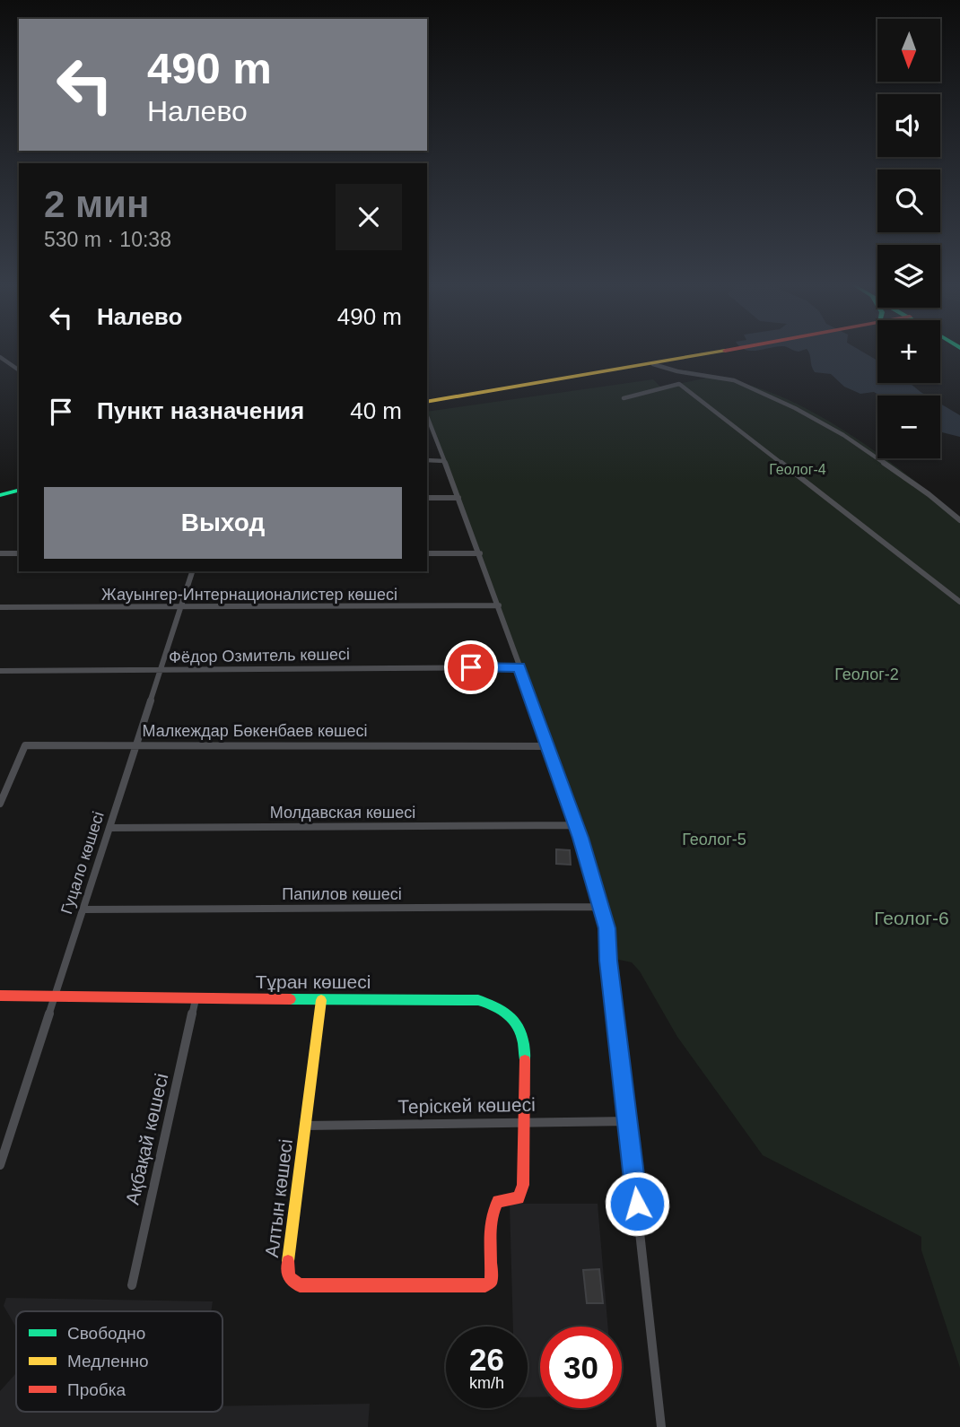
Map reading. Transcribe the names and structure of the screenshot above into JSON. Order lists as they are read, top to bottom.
{
  "streets": {
    "main road": ["Тұран көшесі", "Алтын көшесі"],
    "street": [
      "Жауынгер-Интернационалистер көшесі",
      "Фёдор Озмитель көшесі",
      "Малкеждар Бөкенбаев көшесі",
      "Молдавская көшесі",
      "Гуцало көшесі",
      "Папилов көшесі",
      "Теріскей көшесі",
      "Ақбақай көшесі"
    ]
  },
  "crossings": [
    ["Жауынгер-Интернационалистер көшесі", "Гуцало көшесі"],
    ["Фёдор Озмитель көшесі", "Гуцало көшесі"],
    ["Малкеждар Бөкенбаев көшесі", "Гуцало көшесі"],
    ["Молдавская көшесі", "Гуцало көшесі"],
    ["Гуцало көшесі", "Папилов көшесі"],
    ["Гуцало көшесі", "Тұран көшесі"],
    ["Тұран көшесі", "Теріскей көшесі"],
    ["Тұран көшесі", "Ақбақай көшесі"],
    ["Тұран көшесі", "Алтын көшесі"],
    ["Теріскей көшесі", "Алтын көшесі"]
  ],
  "parks": [
    "Геолог-4",
    "Геолог-2",
    "Геолог-5",
    "Геолог-6"
  ],
  "legend": ["Свободно", "Медленно", "Пробка"],
  "north": "bottom",
  "page": {
    "map_buttons": ["+", "−"],
    "turn": ["490 m", "Налево"],
    "heading": ["2 мин", "530 m · 10:38"],
    "list": [
      {
        "name": "Налево",
        "value": "490 m"
      },
      {
        "name": "Пункт назначения",
        "value": "40 m"
      }
    ],
    "buttons": "Выход",
    "speed": "26 km/h",
    "limit": "30"
  }
}
